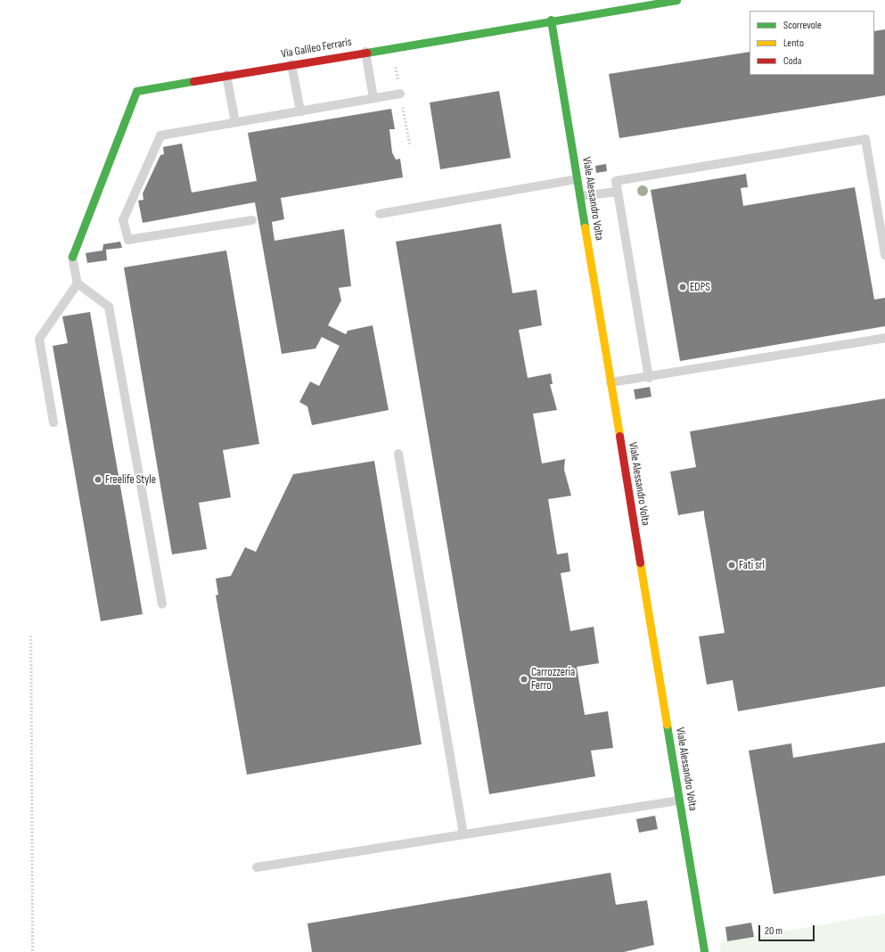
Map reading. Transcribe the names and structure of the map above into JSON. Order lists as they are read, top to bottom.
{
  "streets": {
    "street": ["Via Galileo Ferraris", "Viale Alessandro Volta"]
  },
  "crossings": [
    ["Via Galileo Ferraris", "Viale Alessandro Volta"]
  ],
  "places": [
    "EDPS",
    "Freelife Style",
    "Fati srl",
    "Carrozzeria Ferro"
  ],
  "legend": ["Scorrevole", "Lento", "Coda"],
  "scale_bar": "20 m"
}
